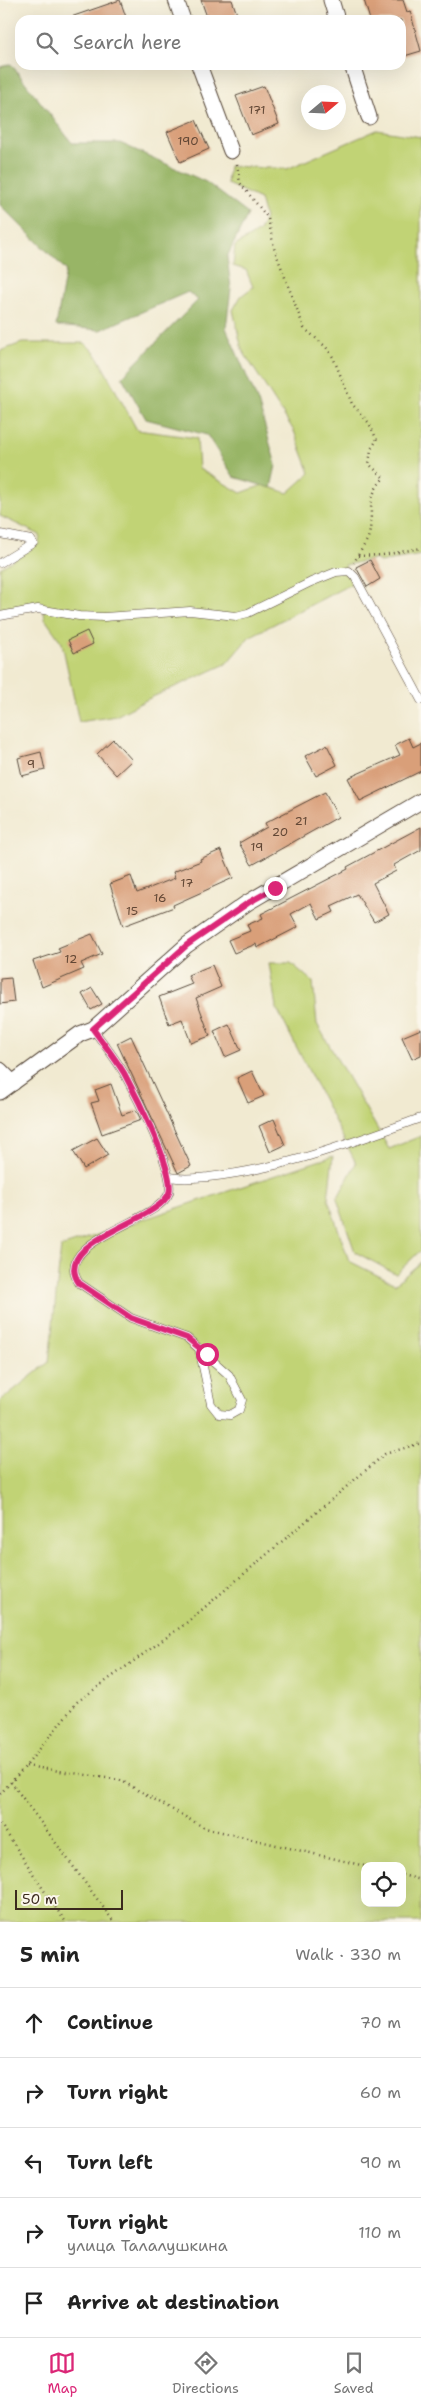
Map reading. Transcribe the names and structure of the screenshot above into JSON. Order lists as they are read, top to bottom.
{
  "house_numbers": [
    "171",
    "190",
    "9",
    "21",
    "20",
    "19",
    "17",
    "16",
    "15",
    "12"
  ],
  "scale_bar": "50 m",
  "north": "right",
  "page": {
    "search": "Search here",
    "scale": "50 m",
    "heading": ["5 min", "Walk · 330 m"],
    "list": [
      ["Continue", "70 m"],
      ["Turn right", "60 m"],
      ["Turn left", "90 m"],
      ["Turn right", "улица Талалушкина", "110 m"],
      "Arrive at destination"
    ],
    "nav": ["Map", "Directions", "Saved"]
  }
}
